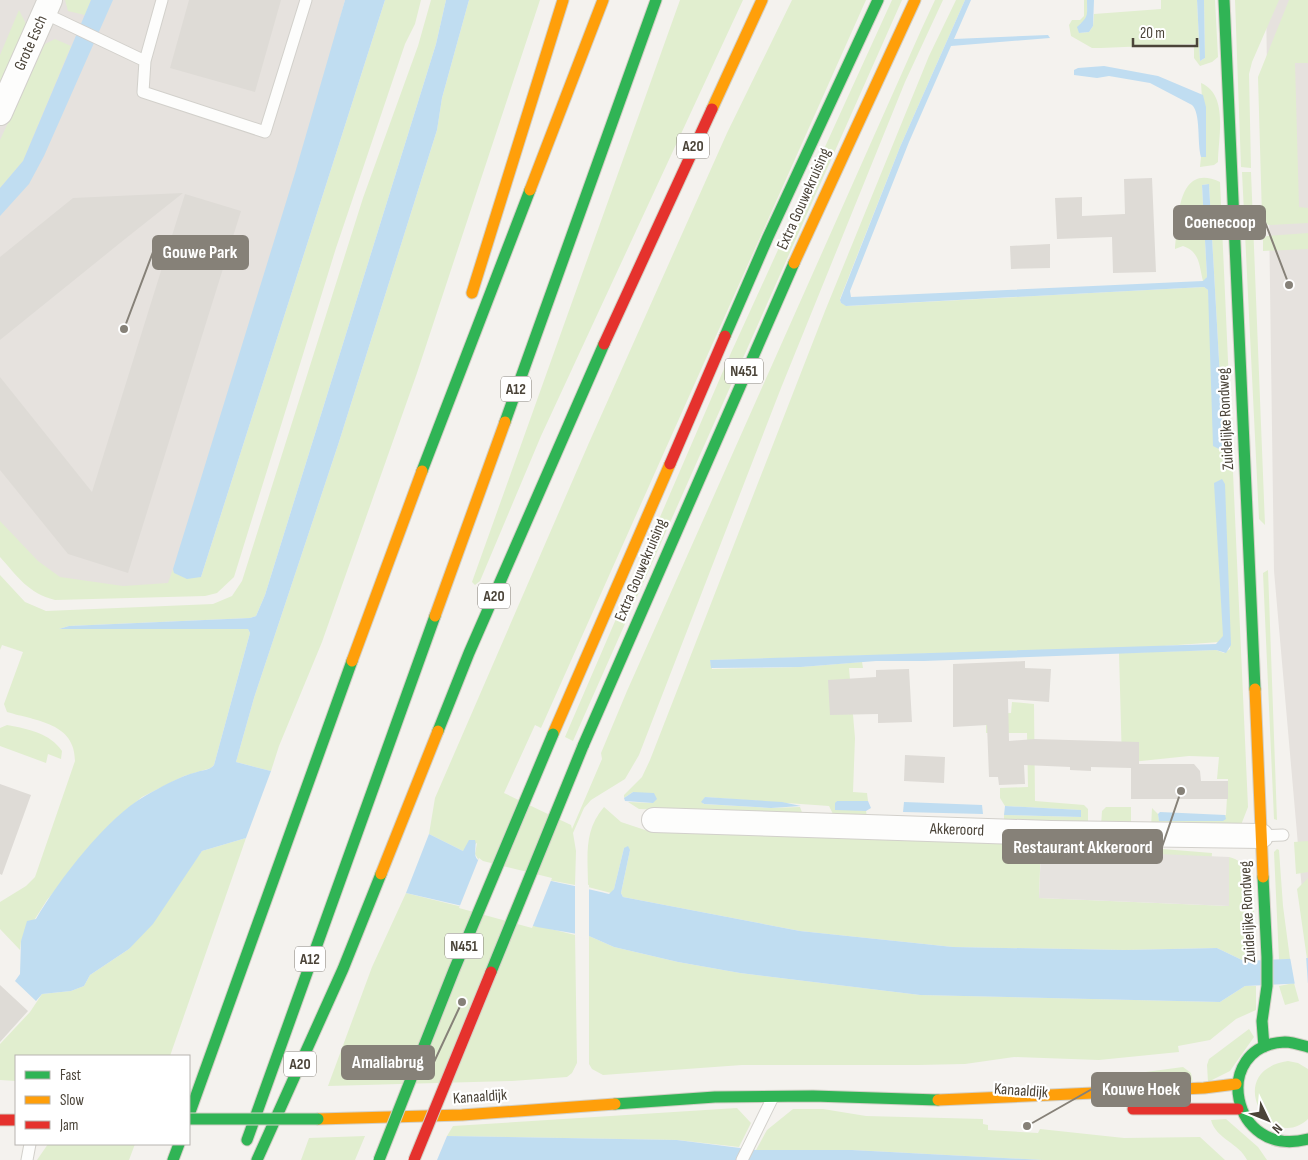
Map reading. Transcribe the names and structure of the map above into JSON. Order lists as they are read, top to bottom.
{
  "streets": {
    "main road": [
      "A20",
      "Extra Gouwekruising",
      "N451",
      "A12",
      "Zuidelijke Rondweg",
      "Kanaaldijk"
    ],
    "street": ["Grote Esch", "Akkeroord"]
  },
  "crossings": [
    ["Zuidelijke Rondweg", "Akkeroord"]
  ],
  "places": [
    "Coenecoop",
    "Gouwe Park",
    "Restaurant Akkeroord",
    "Amaliabrug",
    "Kouwe Hoek"
  ],
  "legend": ["Fast", "Slow", "Jam"],
  "scale_bar": "20 m",
  "north": "bottom right"
}
